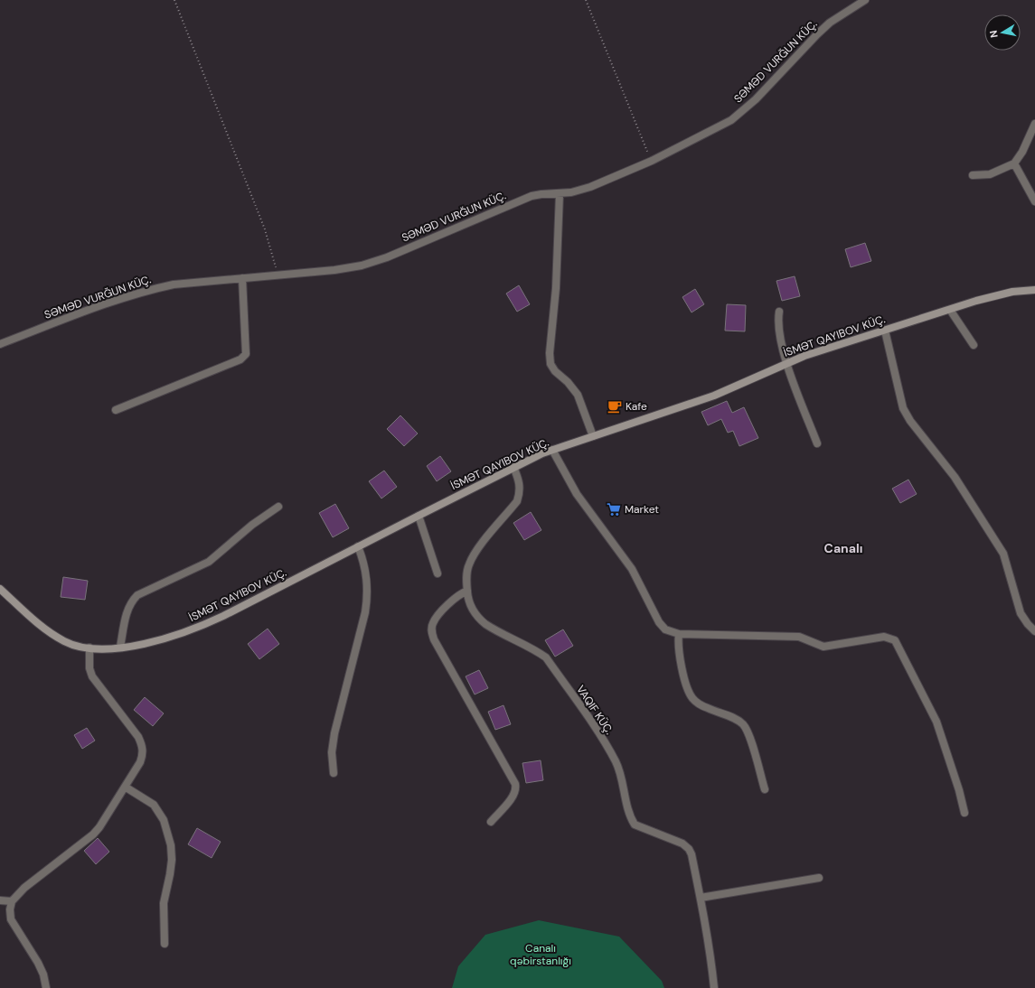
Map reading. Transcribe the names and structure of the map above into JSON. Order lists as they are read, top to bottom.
{
  "streets": {
    "street": ["SƏMƏD VURĞUN KÜÇ.", "VAQIF KÜÇ."]
  },
  "districts": ["Canalı"],
  "parks": ["Canalı qəbirstanlığı"],
  "places": {
    "cafe": ["Kafe"],
    "supermarket": ["Market"]
  },
  "north": "left"
}
